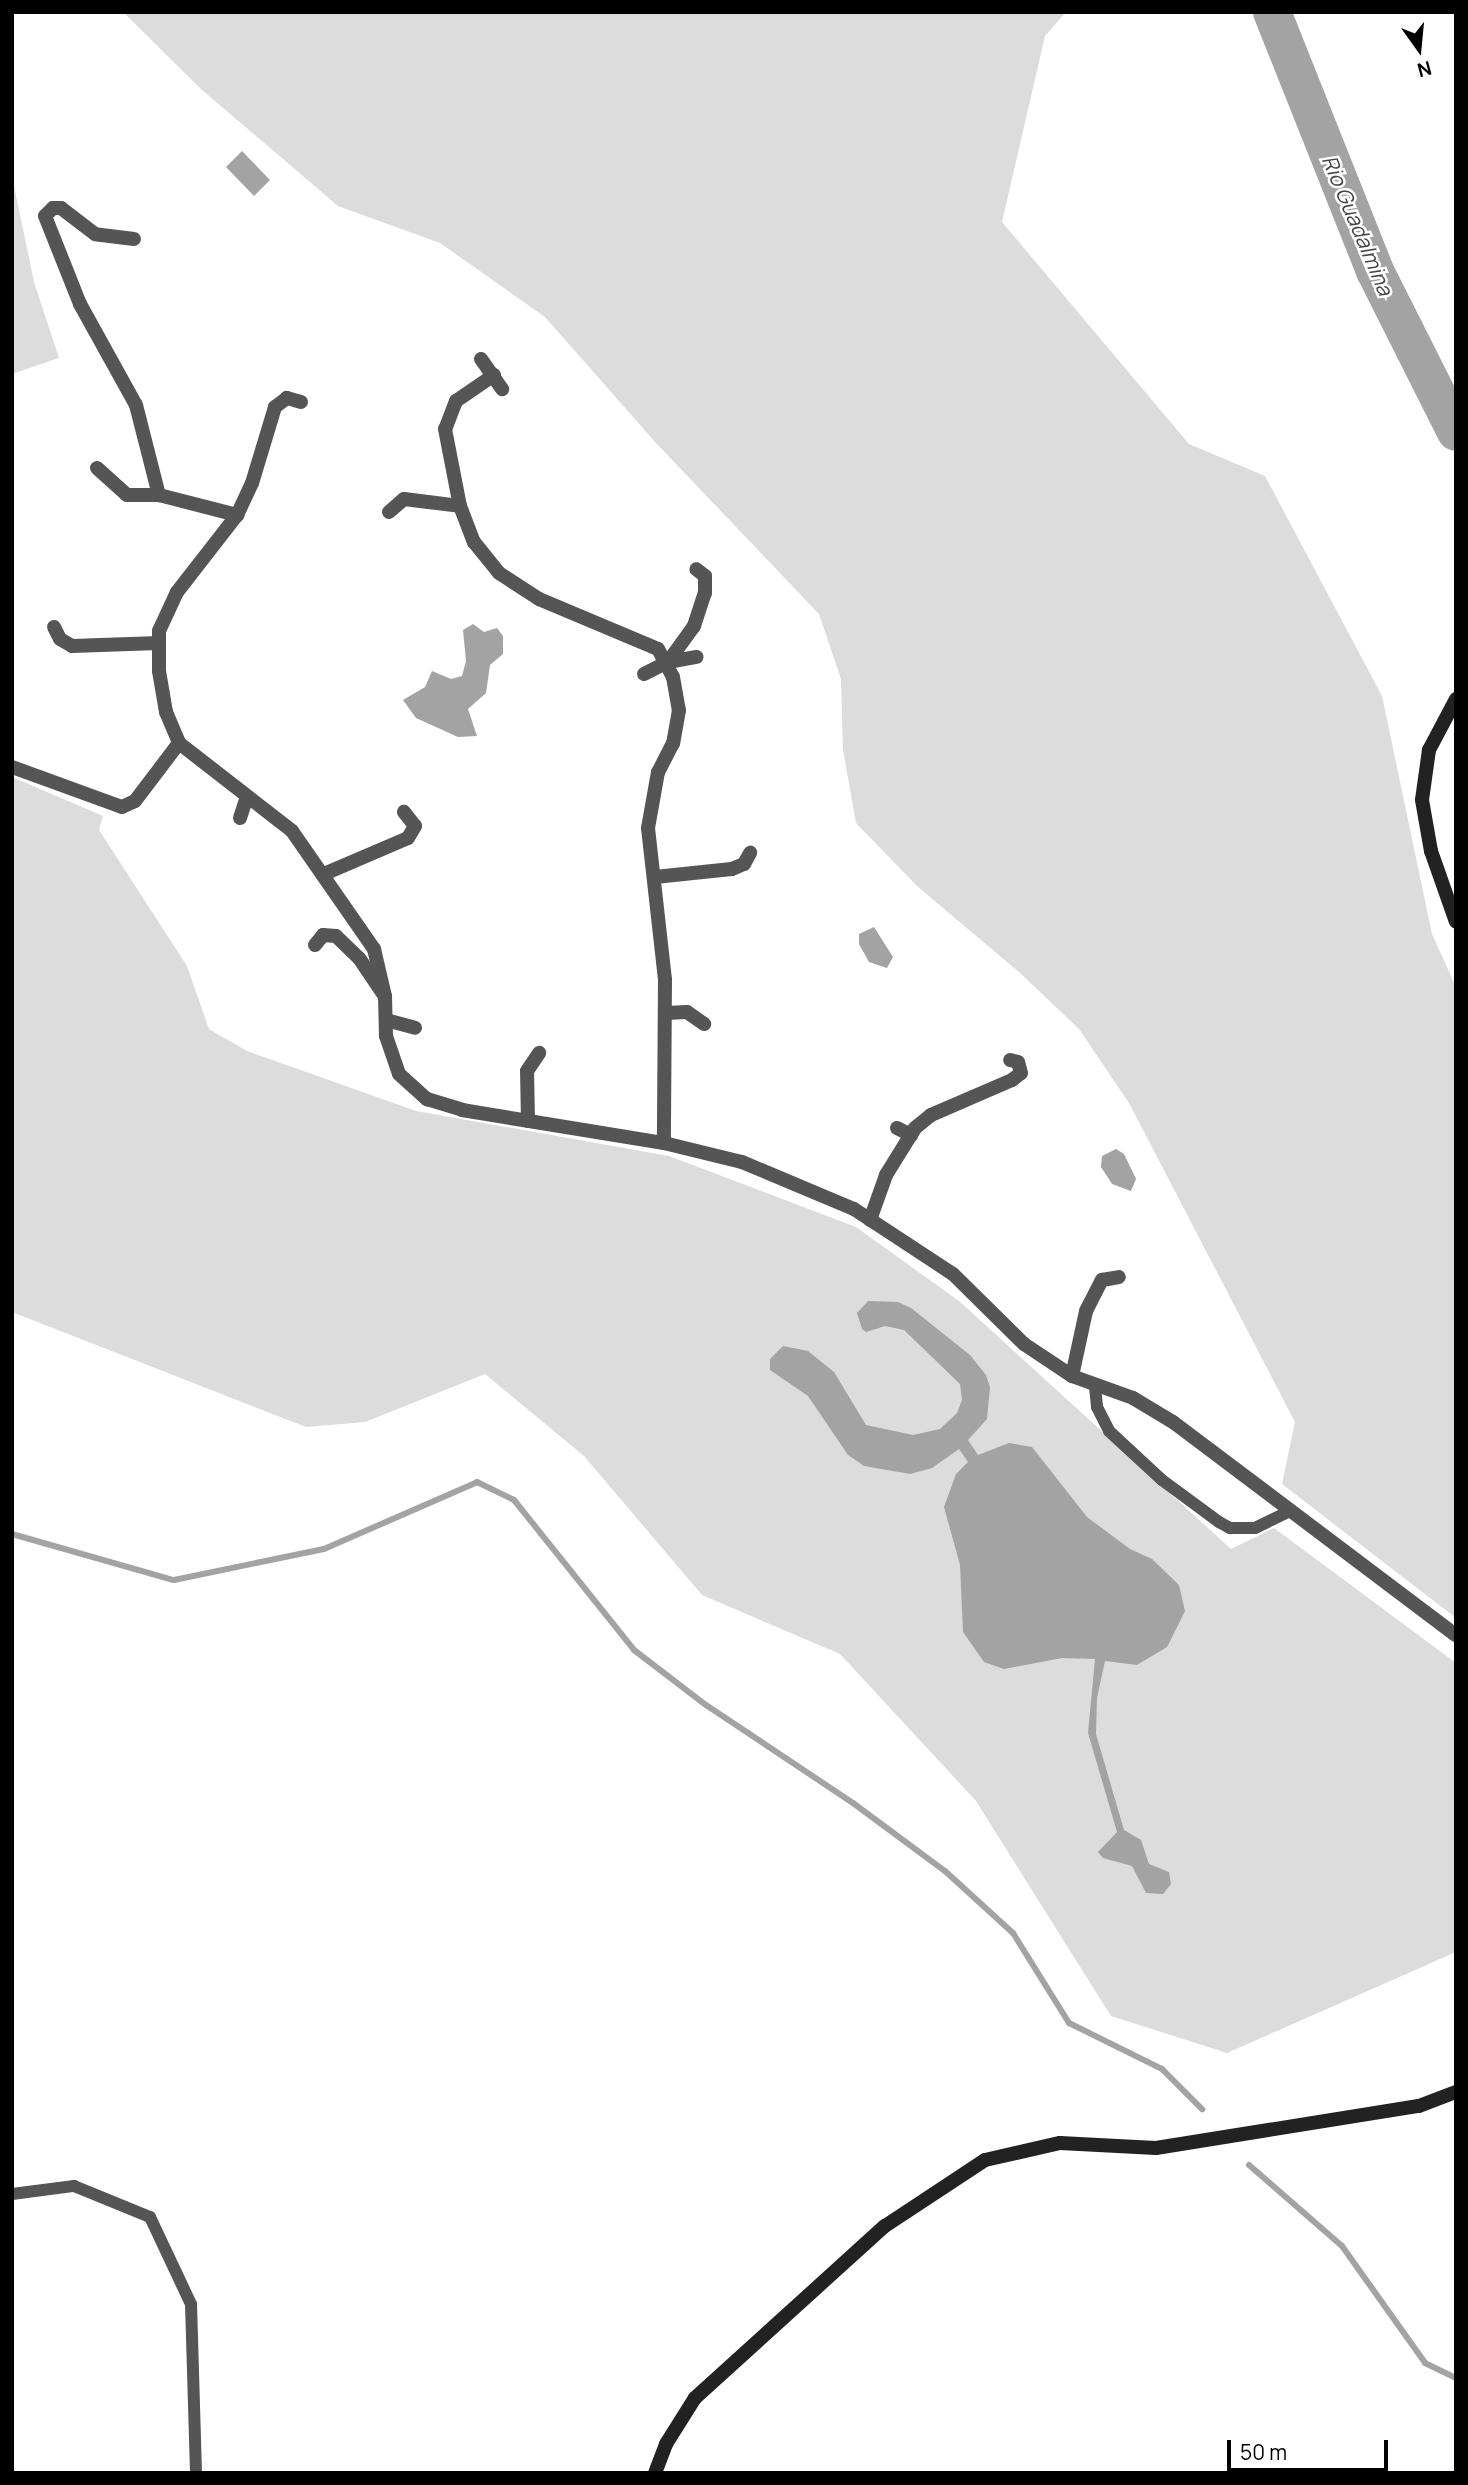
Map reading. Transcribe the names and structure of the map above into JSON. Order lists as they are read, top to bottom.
{
  "water": ["Rio Guadalmina"],
  "scale_bar": "50 m",
  "north": "bottom"
}
